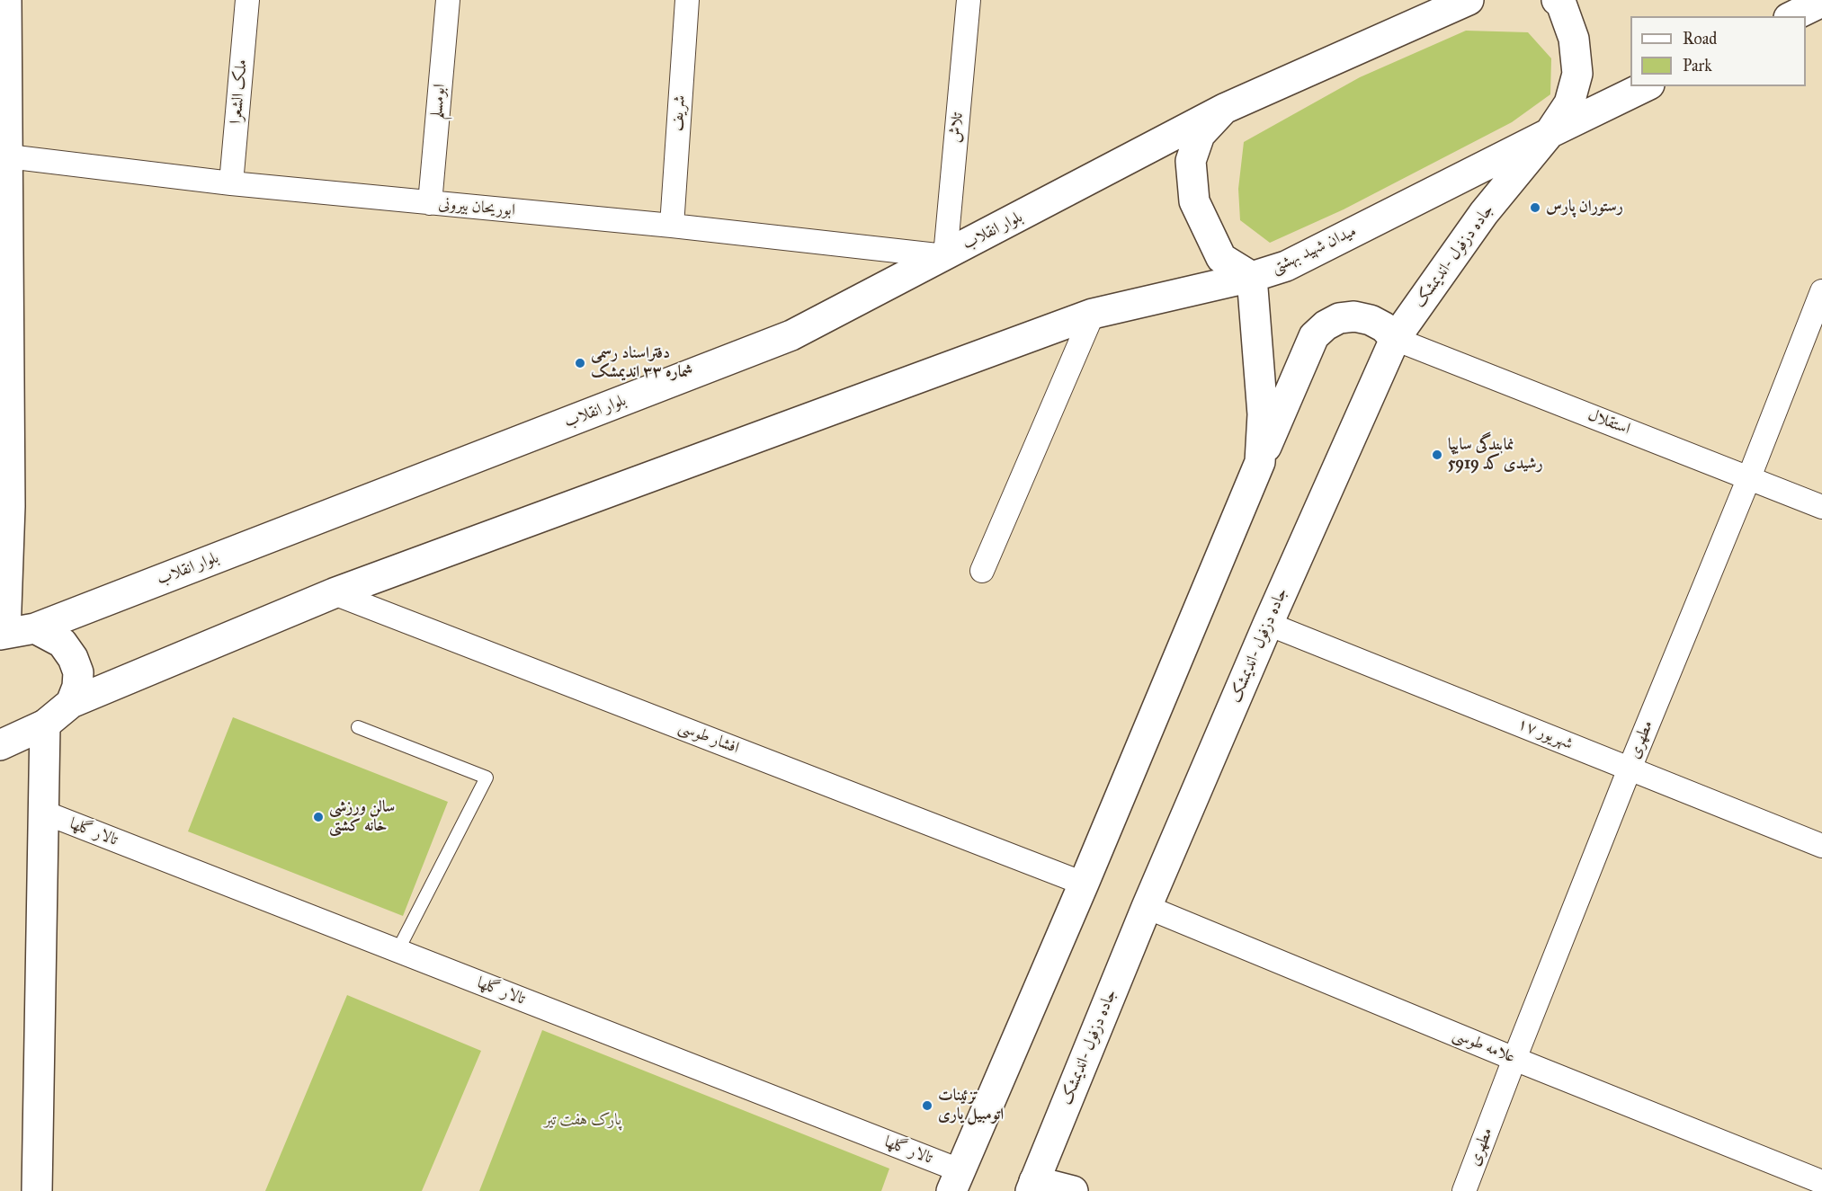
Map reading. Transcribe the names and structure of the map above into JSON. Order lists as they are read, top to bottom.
{
  "streets": {
    "main road": ["بلوار انقلاب", "میدان شهید بهشتی", "جاده دزفول -اندیمشک"],
    "street": [
      "ملک الشعرا",
      "ابومسلم",
      "شریف",
      "تلاش",
      "ابوریحان بیرونی",
      "استقلال",
      "۱۷ شهریور",
      "افشار طوسی",
      "مطهری",
      "تالار گلها",
      "علامه طوسی"
    ]
  },
  "crossings": [
    ["ملک الشعرا", "ابوریحان بیرونی"],
    ["ابومسلم", "ابوریحان بیرونی"],
    ["شریف", "ابوریحان بیرونی"],
    ["تلاش", "ابوریحان بیرونی"],
    ["تلاش", "بلوار انقلاب"],
    ["ابوریحان بیرونی", "بلوار انقلاب"],
    ["بلوار انقلاب", "میدان شهید بهشتی"],
    ["میدان شهید بهشتی", "جاده دزفول -اندیمشک"],
    ["جاده دزفول -اندیمشک", "استقلال"],
    ["جاده دزفول -اندیمشک", "۱۷ شهریور"],
    ["جاده دزفول -اندیمشک", "علامه طوسی"],
    ["استقلال", "مطهری"],
    ["۱۷ شهریور", "مطهری"],
    ["مطهری", "علامه طوسی"]
  ],
  "parks": ["پارک هفت تیر"],
  "places": [
    "رستوران پارس",
    "دفتراسناد رسمی شماره ۳۳ اندیمشک",
    "نمایندگی سایپا رشیدی کد 5919",
    "سالن ورزشی خانه کشتی",
    "تزئینات اتومبیل یاری"
  ],
  "legend": ["Road", "Park"]
}
